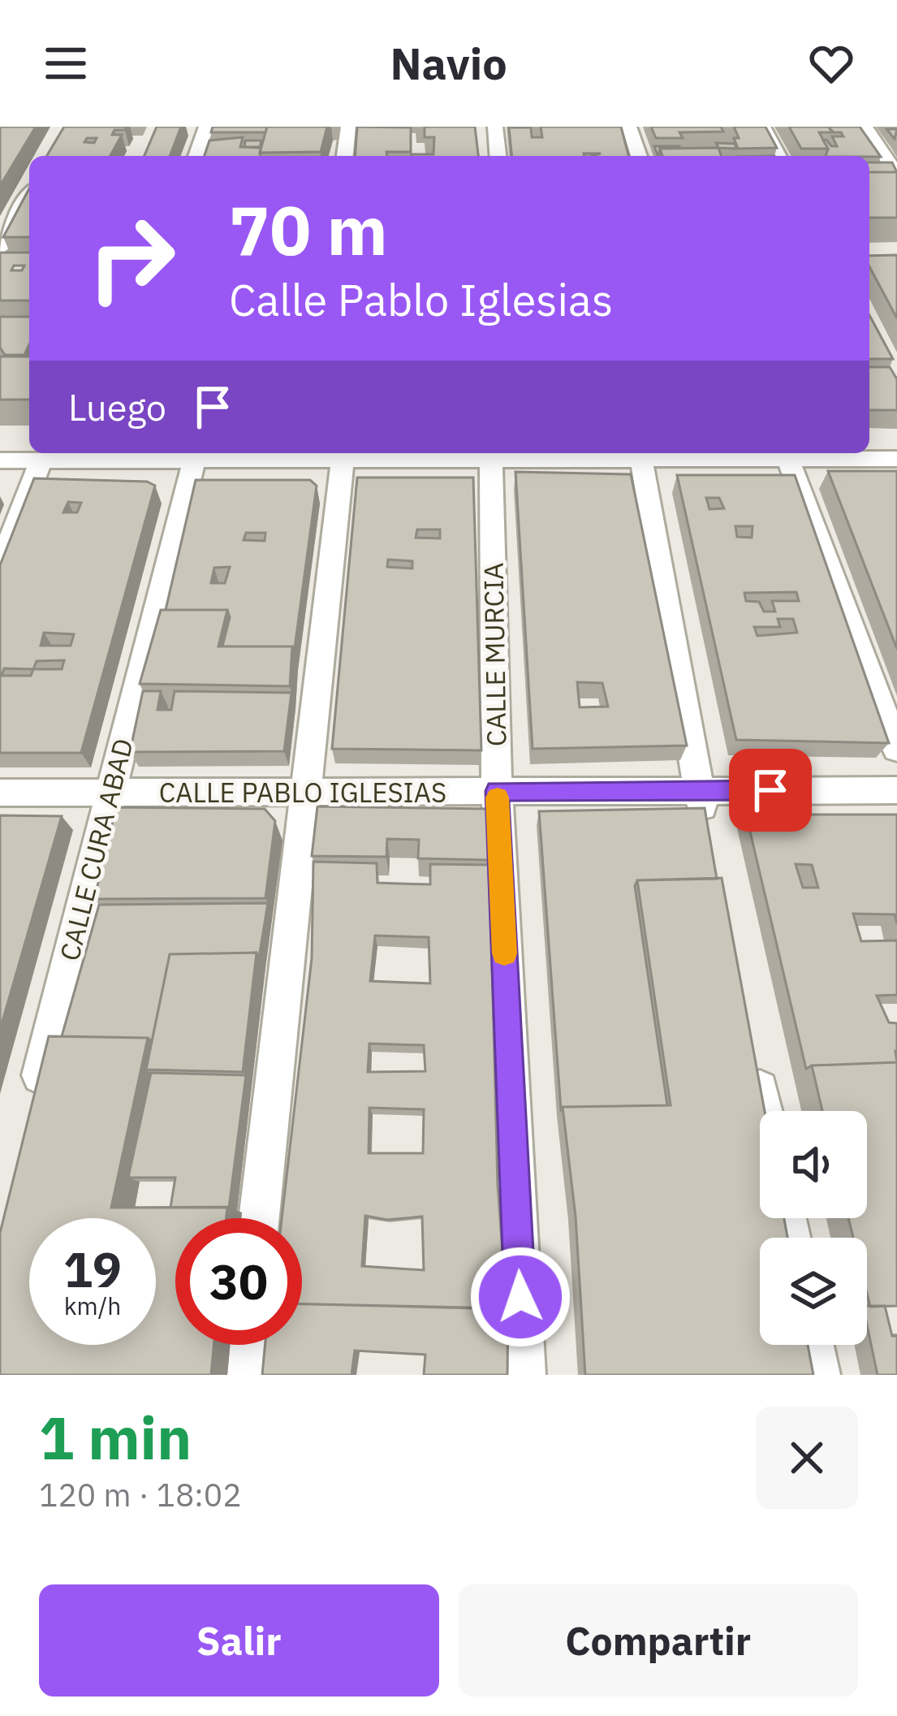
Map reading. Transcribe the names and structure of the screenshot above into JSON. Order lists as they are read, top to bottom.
{
  "streets": {
    "street": ["CALLE MURCIA", "CALLE PABLO IGLESIAS", "CALLE CURA ABAD"]
  },
  "crossings": [
    ["CALLE MURCIA", "CALLE PABLO IGLESIAS"],
    ["CALLE PABLO IGLESIAS", "CALLE CURA ABAD"]
  ],
  "page": {
    "header": "Navio",
    "turn": ["70 m", "Calle Pablo Iglesias"],
    "then": "Luego",
    "speed": "19 km/h",
    "limit": "30",
    "heading": ["1 min", "120 m · 18:02"],
    "buttons": ["Salir", "Compartir"]
  }
}
